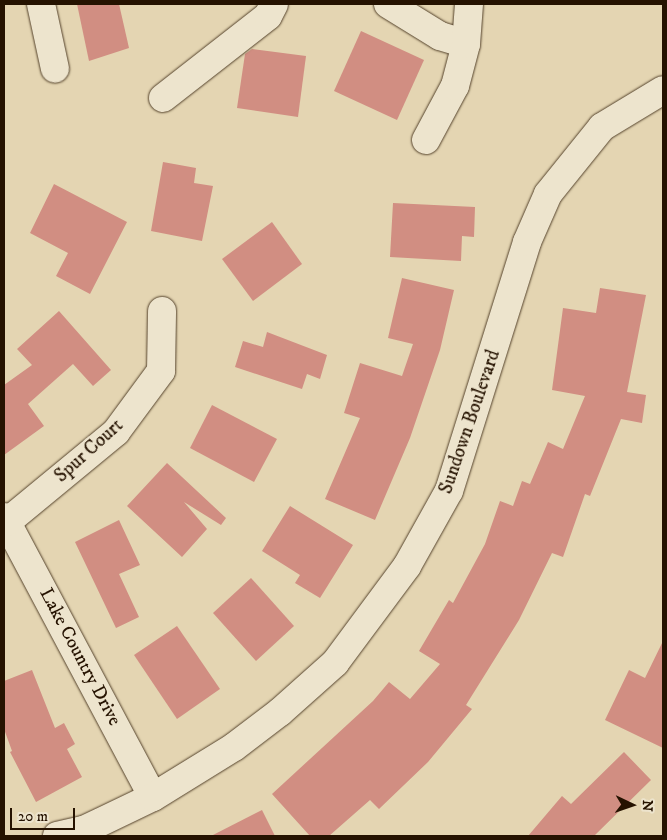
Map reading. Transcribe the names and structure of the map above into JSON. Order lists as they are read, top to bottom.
{
  "streets": {
    "street": ["Sundown Boulevard", "Spur Court", "Lake Country Drive"]
  },
  "crossings": [
    ["Sundown Boulevard", "Lake Country Drive"],
    ["Spur Court", "Lake Country Drive"]
  ],
  "scale_bar": "20 m",
  "north": "right"
}
